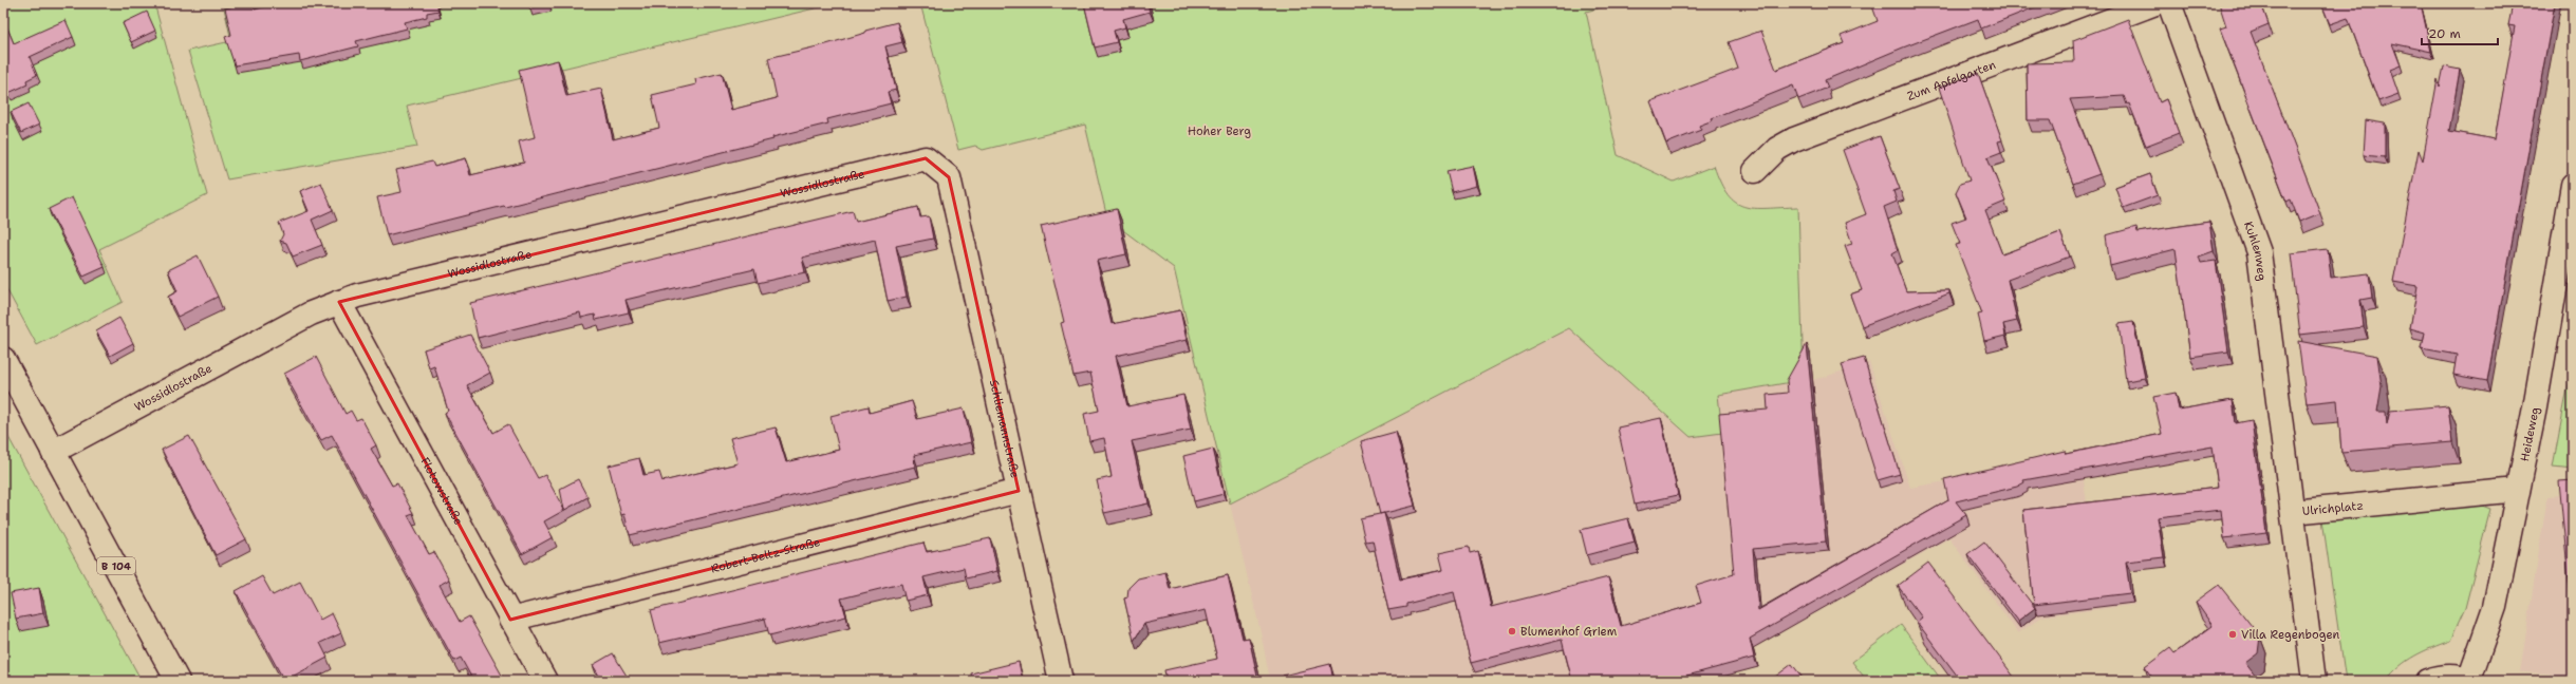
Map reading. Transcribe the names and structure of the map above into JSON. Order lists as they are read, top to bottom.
{
  "streets": {
    "street": [
      "Zum Apfelgarten",
      "Wossidlostraße",
      "Kuhlenweg",
      "Schliemannstraße",
      "Heideweg",
      "Flotowstraße",
      "Ulrichplatz",
      "Robert-Beltz-Straße",
      "B 104"
    ]
  },
  "crossings": [
    ["Wossidlostraße", "Schliemannstraße"],
    ["Wossidlostraße", "Flotowstraße"],
    ["Wossidlostraße", "B 104"],
    ["Kuhlenweg", "Ulrichplatz"],
    ["Schliemannstraße", "Robert-Beltz-Straße"],
    ["Heideweg", "Ulrichplatz"],
    ["Flotowstraße", "Robert-Beltz-Straße"]
  ],
  "parks": ["Hoher Berg"],
  "places": ["Blumenhof Griem", "Villa Regenbogen"],
  "scale_bar": "20 m"
}
